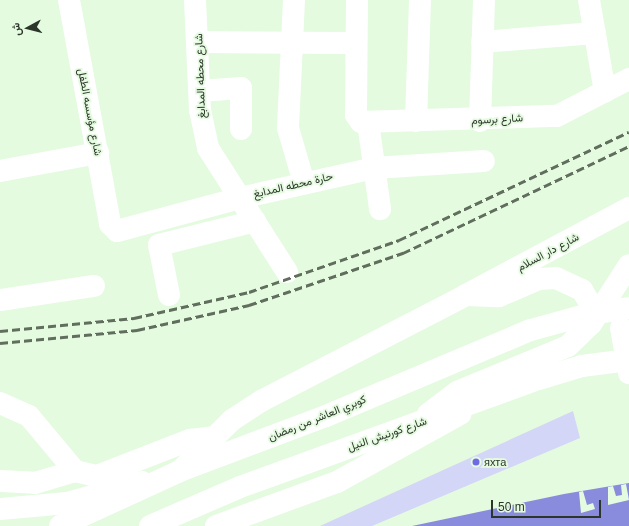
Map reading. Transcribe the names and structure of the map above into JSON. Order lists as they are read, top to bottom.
{
  "streets": {
    "main road": [
      "شارع محطه المدابغ",
      "شارع مؤسسه الطفل",
      "شارع برسوم",
      "حارة محطه المدابغ",
      "شارع دار السلام",
      "كوبري العاشر من رمضان",
      "شارع كورنيش النيل"
    ]
  },
  "crossings": [
    ["شارع محطه المدابغ", "حارة محطه المدابغ"],
    ["شارع مؤسسه الطفل", "حارة محطه المدابغ"]
  ],
  "places": ["яхта"],
  "scale_bar": "50 m",
  "north": "left"
}
